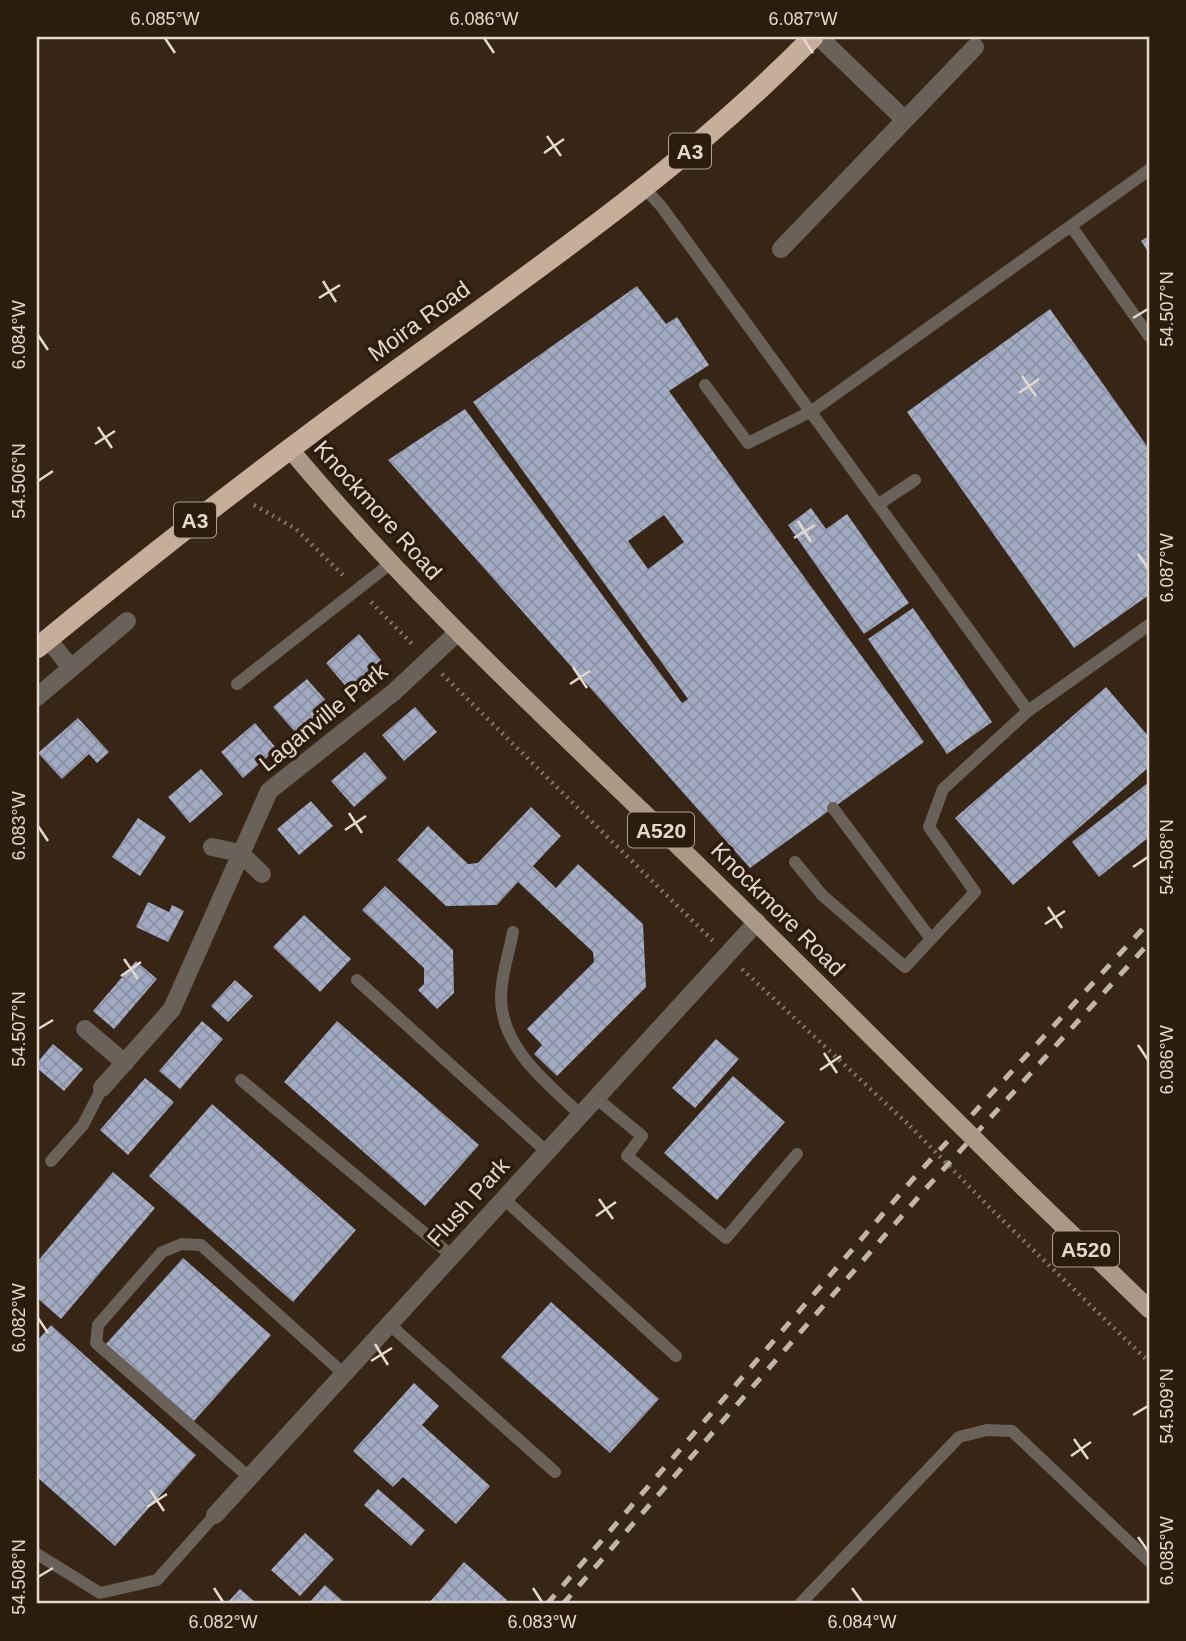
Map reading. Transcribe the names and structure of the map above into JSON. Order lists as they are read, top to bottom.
{
  "streets": {
    "highway": ["A3", "Moira Road"],
    "main road": ["Knockmore Road", "A520"],
    "street": ["Laganville Park", "Flush Park"]
  },
  "crossings": [
    ["Moira Road", "Knockmore Road"],
    ["Knockmore Road", "Laganville Park"],
    ["Knockmore Road", "Flush Park"]
  ],
  "coordinates": [
    "6.085°W",
    "6.086°W",
    "6.087°W",
    "54.507°N",
    "6.084°W",
    "54.506°N",
    "6.083°W",
    "54.508°N",
    "6.082°W",
    "54.509°N"
  ]
}
